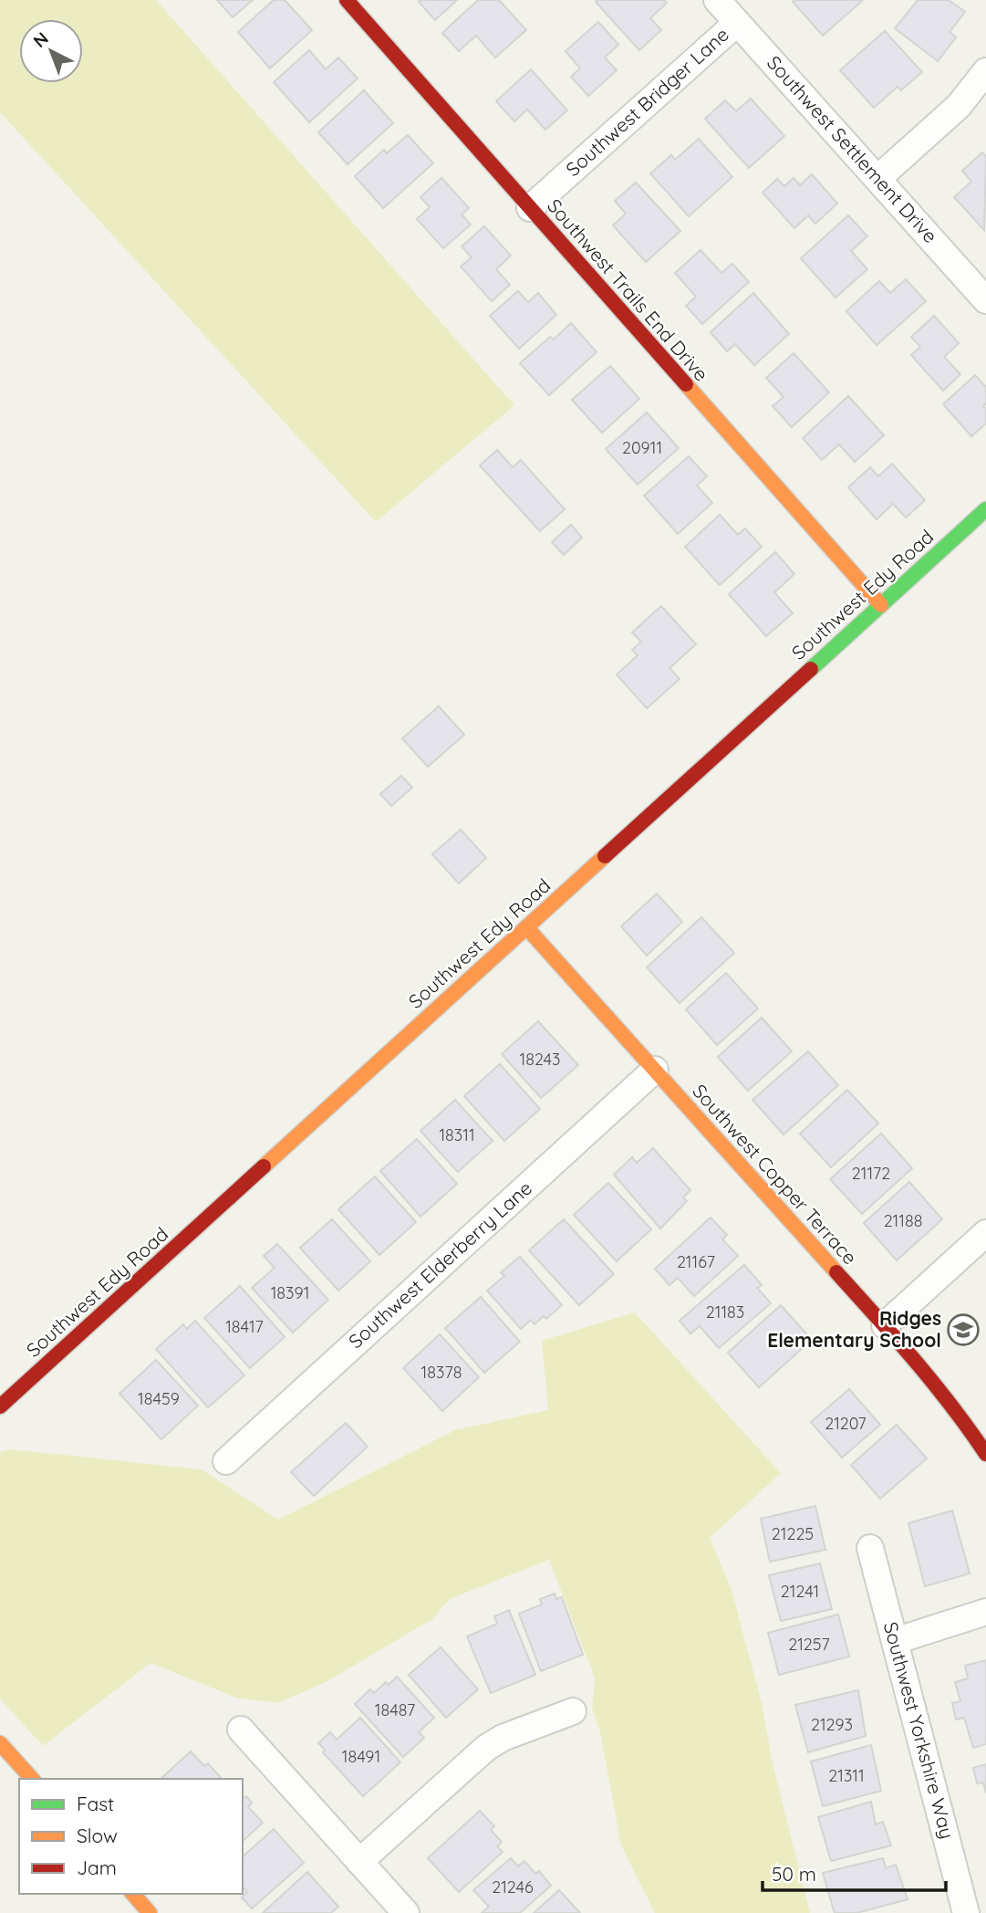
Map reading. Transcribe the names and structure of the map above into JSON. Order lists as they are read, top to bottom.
{
  "streets": {
    "street": [
      "Southwest Bridger Lane",
      "Southwest Settlement Drive",
      "Southwest Trails End Drive",
      "Southwest Edy Road",
      "Southwest Copper Terrace",
      "Southwest Elderberry Lane",
      "Southwest Yorkshire Way"
    ]
  },
  "crossings": [
    ["Southwest Bridger Lane", "Southwest Settlement Drive"],
    ["Southwest Bridger Lane", "Southwest Trails End Drive"],
    ["Southwest Trails End Drive", "Southwest Edy Road"],
    ["Southwest Edy Road", "Southwest Copper Terrace"],
    ["Southwest Copper Terrace", "Southwest Elderberry Lane"]
  ],
  "places": {
    "school or university": ["Ridges Elementary School"]
  },
  "house_numbers": [
    "20911",
    "18243",
    "18311",
    "21172",
    "21188",
    "21167",
    "18391",
    "21183",
    "18417",
    "18378",
    "18459",
    "21207",
    "21225",
    "21241",
    "21257",
    "18487",
    "21293",
    "18491",
    "21311",
    "21246"
  ],
  "legend": ["Fast", "Slow", "Jam"],
  "scale_bar": "50 m",
  "north": "top left"
}
